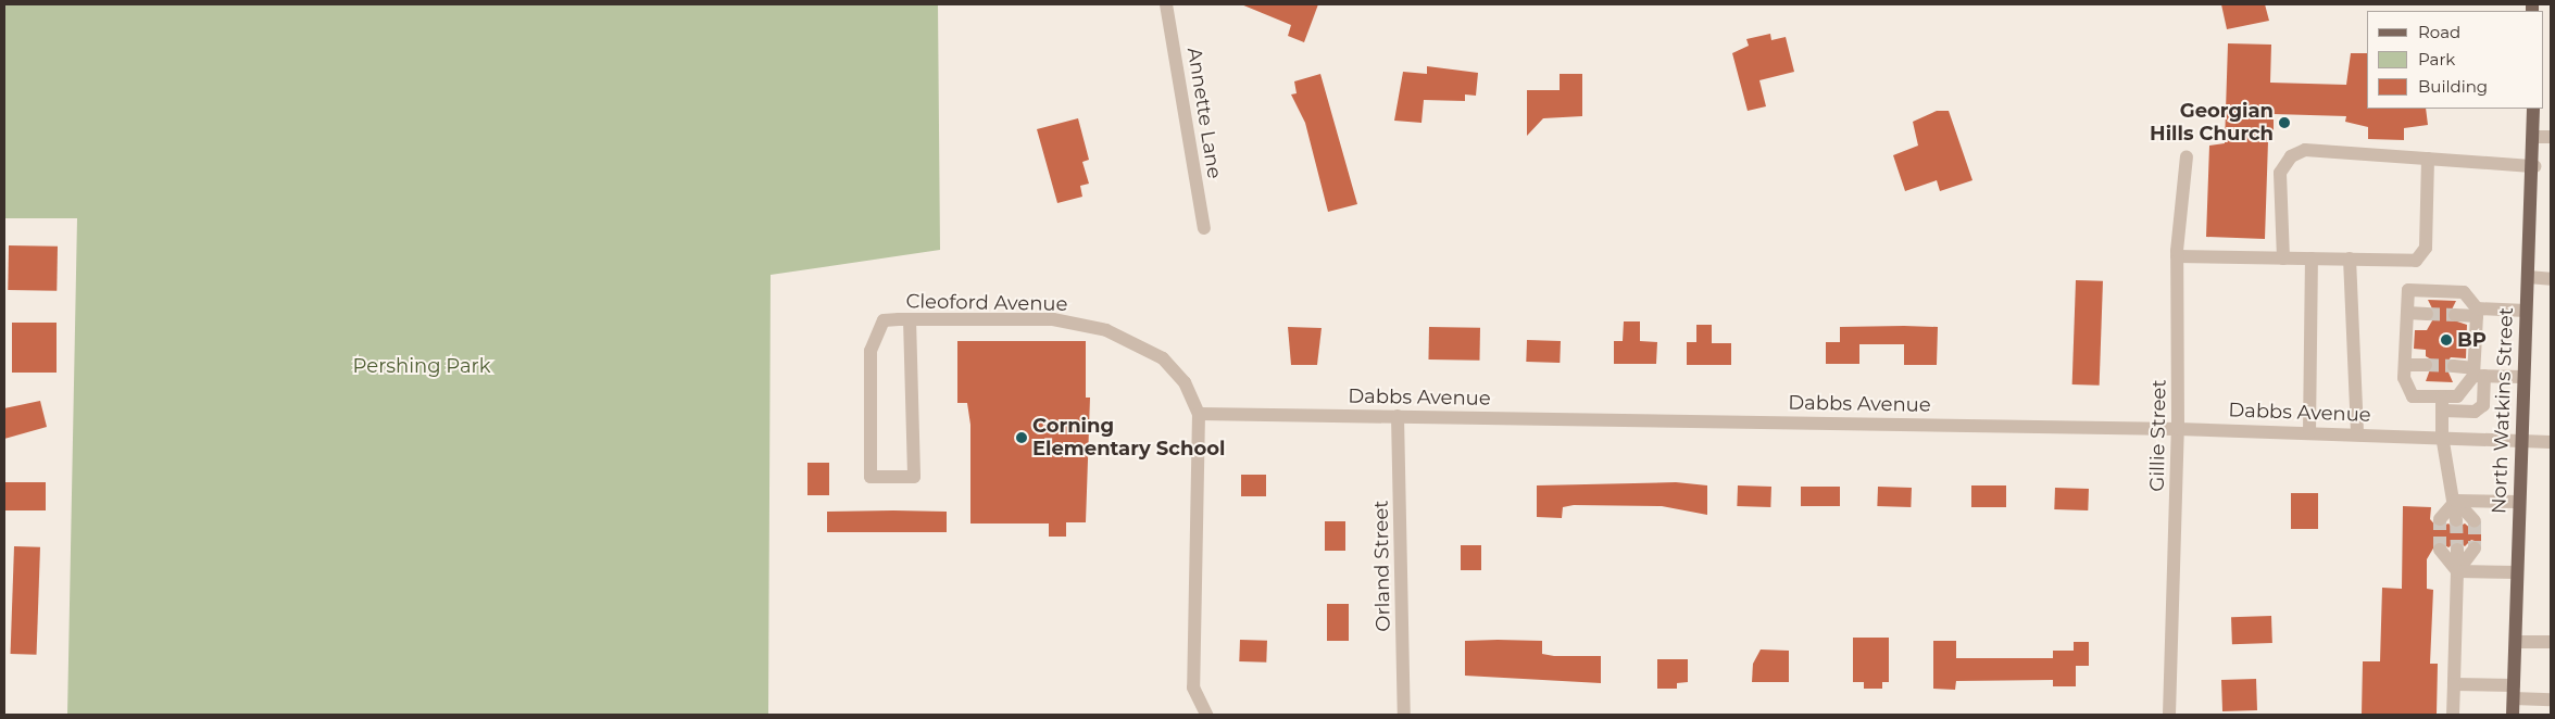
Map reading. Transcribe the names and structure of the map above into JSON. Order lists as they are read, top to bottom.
{
  "streets": {
    "main road": ["North Watkins Street"],
    "street": [
      "Annette Lane",
      "Cleoford Avenue",
      "Dabbs Avenue",
      "Gillie Street",
      "Orland Street"
    ]
  },
  "crossings": [
    ["Cleoford Avenue", "Dabbs Avenue"],
    ["Dabbs Avenue", "North Watkins Street"],
    ["Dabbs Avenue", "Gillie Street"],
    ["Dabbs Avenue", "Orland Street"]
  ],
  "parks": ["Pershing Park"],
  "places": ["Georgian Hills Church", "BP", "Corning Elementary School"],
  "legend": ["Road", "Park", "Building"]
}
